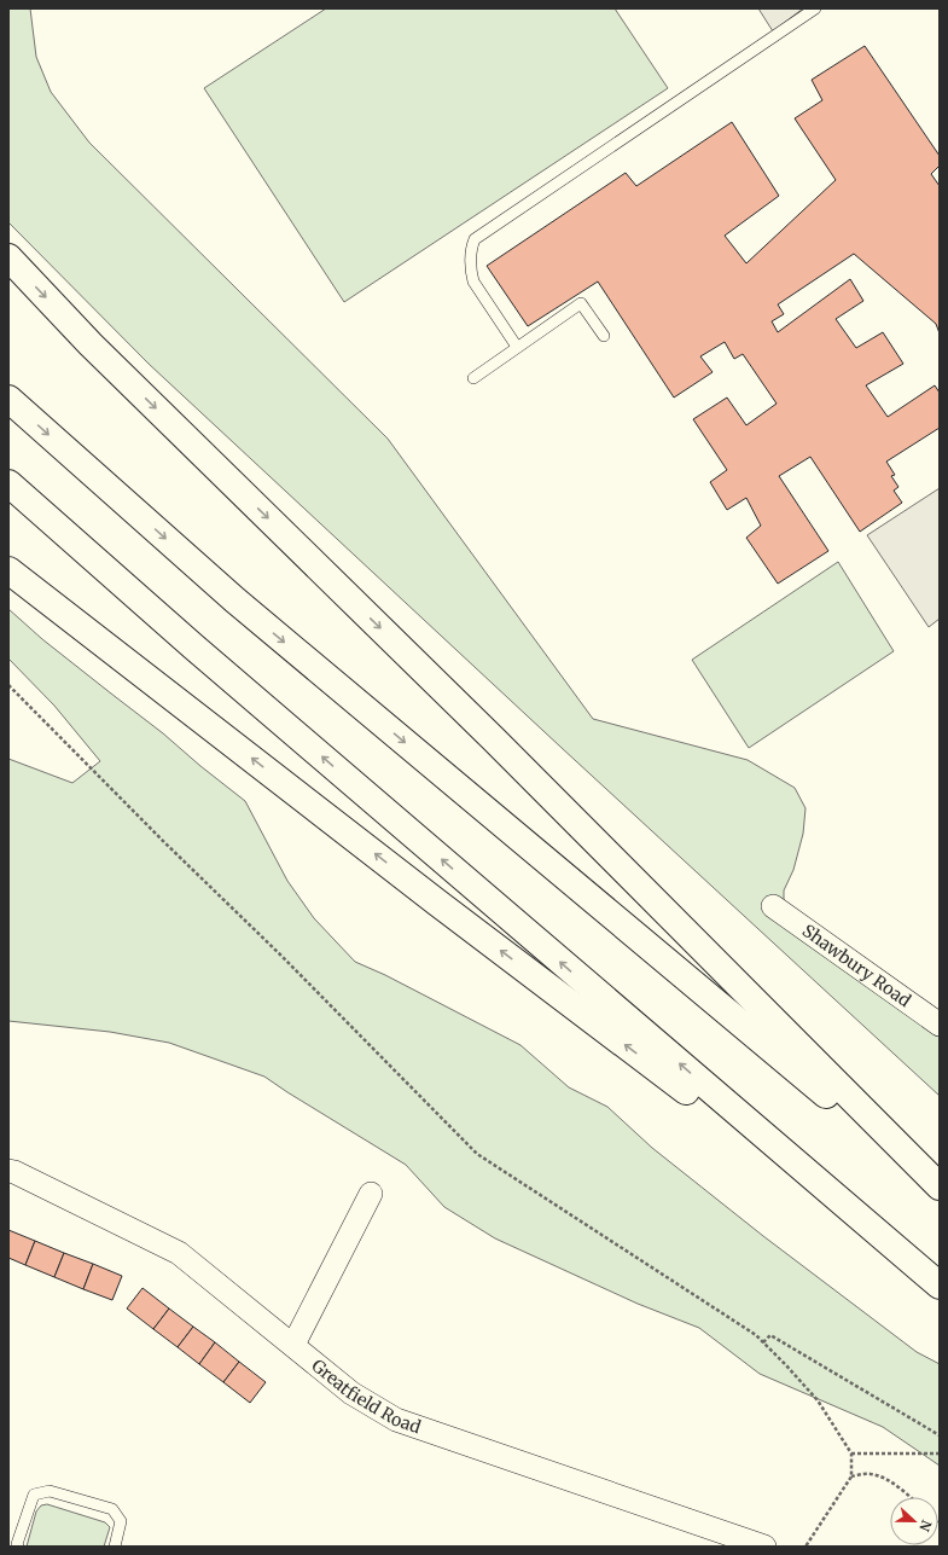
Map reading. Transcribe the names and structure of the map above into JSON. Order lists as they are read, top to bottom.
{
  "streets": {
    "street": ["Shawbury Road", "Greatfield Road"]
  },
  "north": "right"
}
